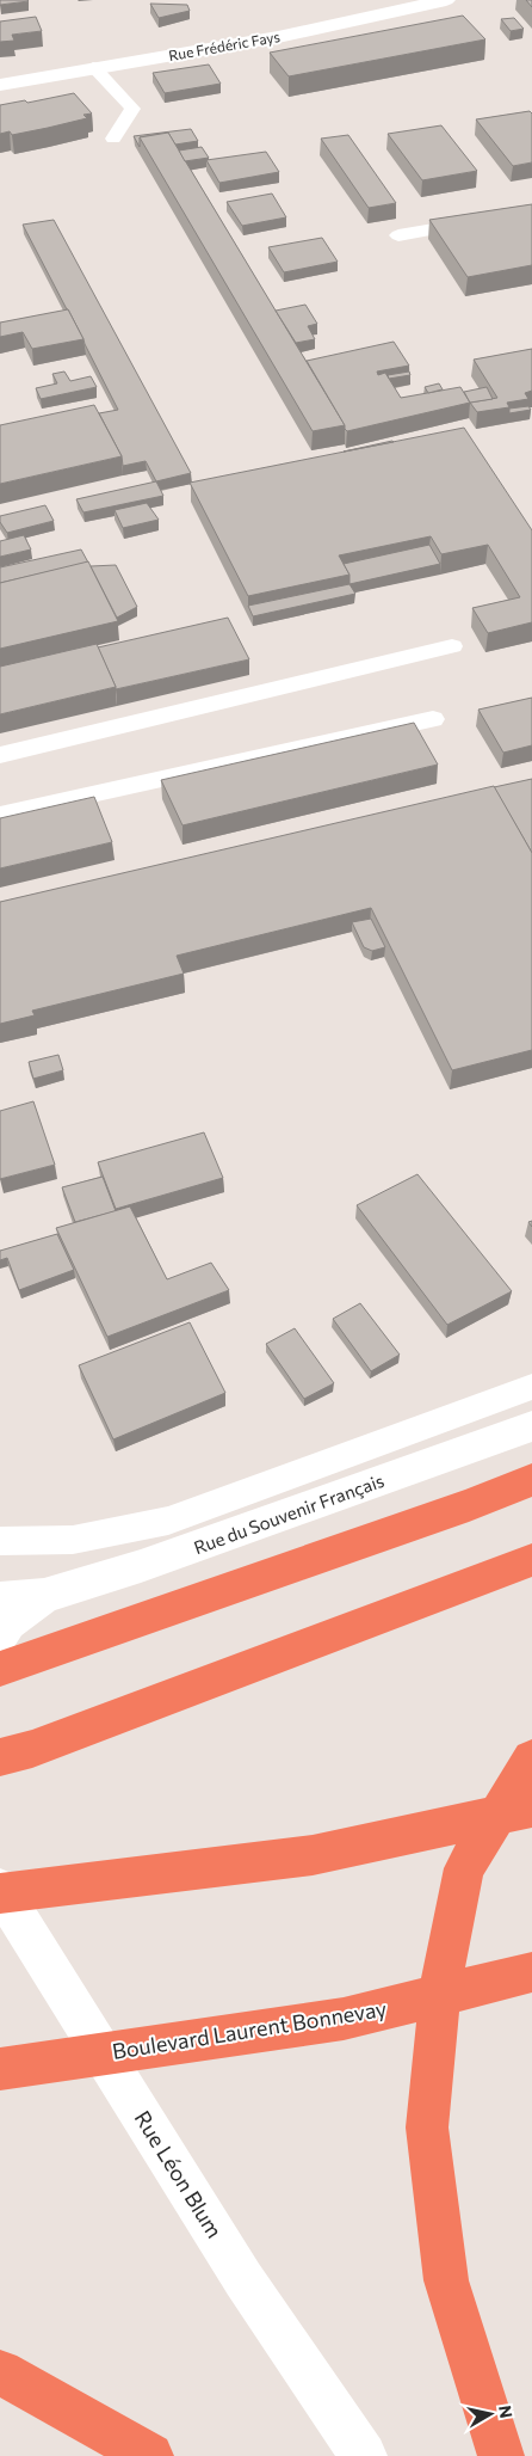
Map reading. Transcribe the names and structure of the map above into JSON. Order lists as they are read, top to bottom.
{
  "streets": {
    "highway": ["Boulevard Laurent Bonnevay"],
    "main road": ["Rue Frédéric Fays", "Rue du Souvenir Français", "Rue Léon Blum"]
  },
  "north": "right"
}
